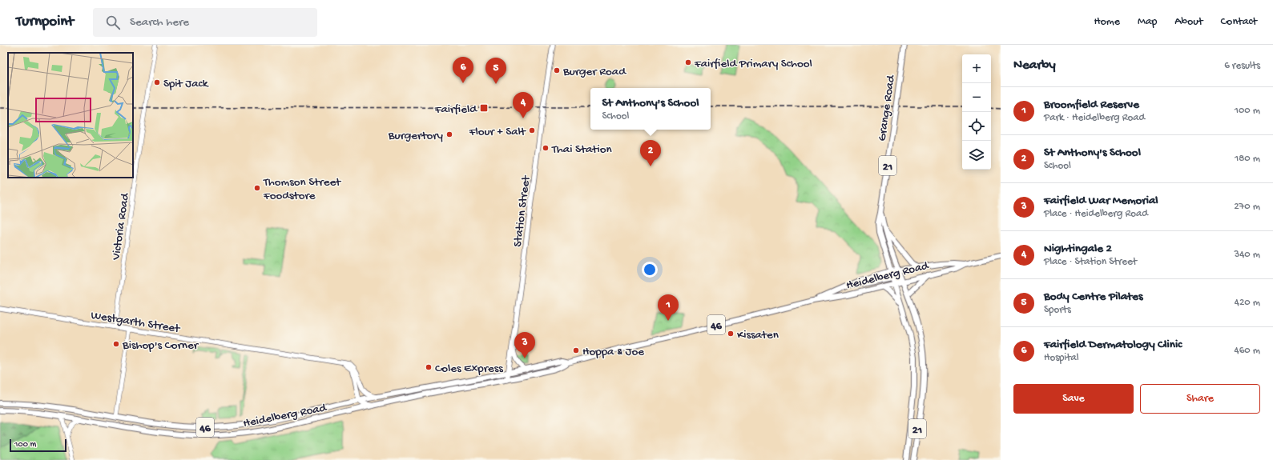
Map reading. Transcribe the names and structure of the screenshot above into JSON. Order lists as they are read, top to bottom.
{
  "streets": {
    "main road": [
      "Grange Road",
      "21",
      "Station Street",
      "Heidelberg Road",
      "Westgarth Street",
      "46"
    ],
    "street": ["Victoria Road"]
  },
  "crossings": [
    ["Grange Road", "21"],
    ["Grange Road", "Heidelberg Road"],
    ["21", "Heidelberg Road"],
    ["Station Street", "Heidelberg Road"],
    ["Victoria Road", "Westgarth Street"],
    ["Heidelberg Road", "Westgarth Street"]
  ],
  "places": {
    "other": [
      "Fairfield Primary School",
      "Burger Road",
      "Spit Jack",
      "Flour + Salt",
      "Burgertory",
      "Thai Station",
      "Thomson Street Foodstore",
      "Kissaten",
      "Bishop's Corner",
      "Hoppa & Joe",
      "Coles Express"
    ],
    "transit": ["Fairfield"]
  },
  "scale_bar": "100 m",
  "page": {
    "header": "Turnpoint",
    "search": "Search here",
    "nav": [
      "Home",
      "Map",
      "About",
      "Contact"
    ],
    "heading": ["Nearby", "6 results"],
    "map_buttons": ["+", "−"],
    "pins": [
      "6",
      "5",
      "4",
      "2",
      "1",
      "3"
    ],
    "list": [
      {
        "mark": "1",
        "name": "Broomfield Reserve",
        "note": "Park · Heidelberg Road",
        "value": "100 m"
      },
      {
        "mark": "2",
        "name": "St Anthony's School",
        "note": "School",
        "value": "180 m"
      },
      {
        "mark": "3",
        "name": "Fairfield War Memorial",
        "note": "Place · Heidelberg Road",
        "value": "270 m"
      },
      {
        "mark": "4",
        "name": "Nightingale 2",
        "note": "Place · Station Street",
        "value": "340 m"
      },
      {
        "mark": "5",
        "name": "Body Centre Pilates",
        "note": "Sports",
        "value": "420 m"
      },
      {
        "mark": "6",
        "name": "Fairfield Dermatology Clinic",
        "note": "Hospital",
        "value": "460 m"
      }
    ],
    "popup": ["St Anthony's School", "School"],
    "buttons": ["Save", "Share"],
    "scale": "100 m"
  }
}
